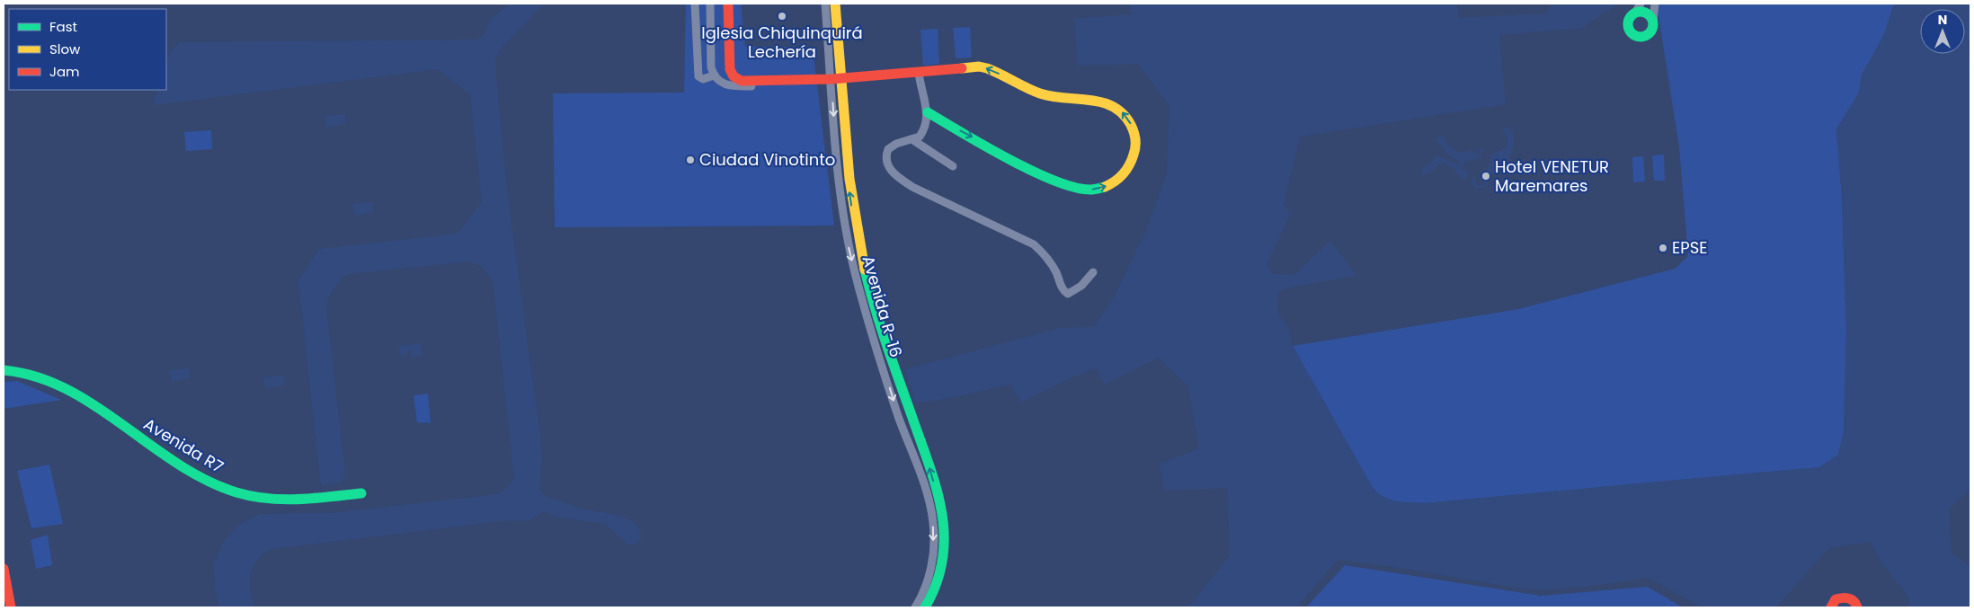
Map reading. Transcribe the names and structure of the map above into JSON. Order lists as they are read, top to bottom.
{
  "streets": {
    "street": ["Avenida R-16", "Avenida R7"]
  },
  "places": [
    "Iglesia Chiquinquirá Lechería",
    "Ciudad Vinotinto",
    "Hotel VENETUR Maremares",
    "EPSE"
  ],
  "legend": ["Fast", "Slow", "Jam"],
  "north": "top"
}
